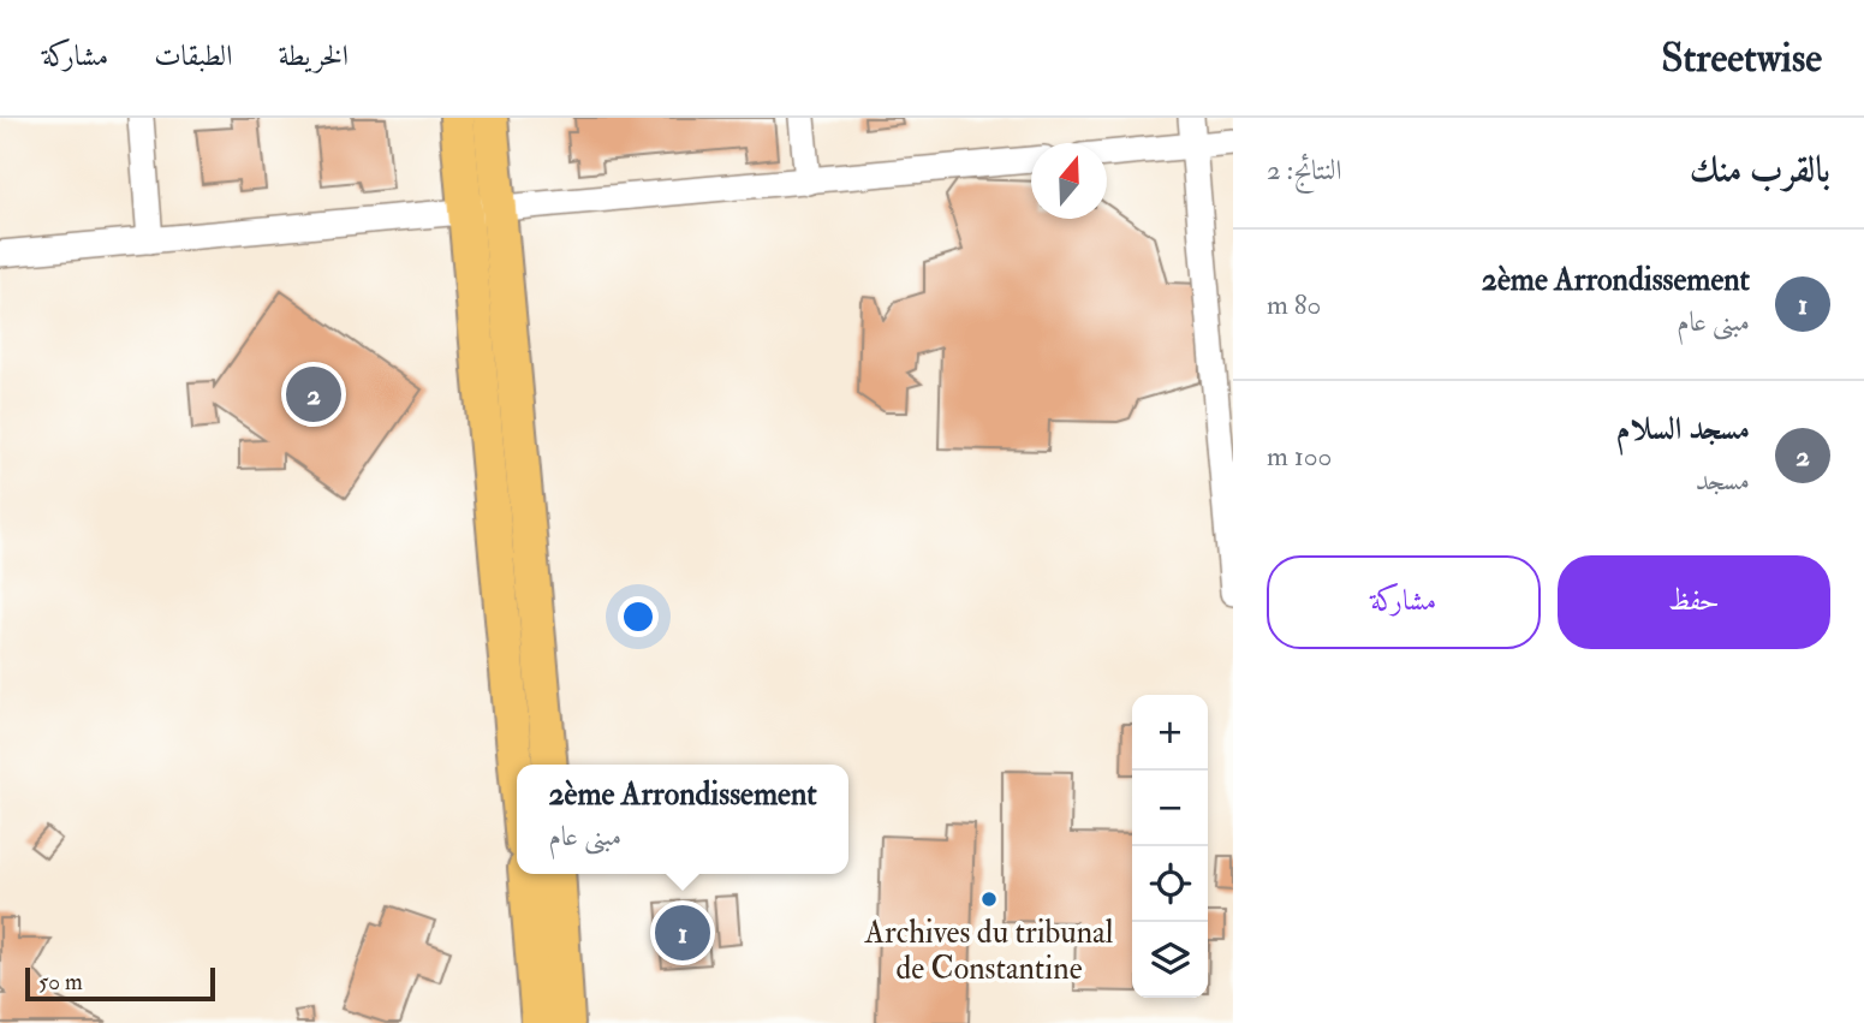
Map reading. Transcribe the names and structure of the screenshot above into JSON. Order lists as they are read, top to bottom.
{
  "places": ["Archives du tribunal de Constantine"],
  "scale_bar": "50 m",
  "north": "top",
  "page": {
    "header": "Streetwise",
    "nav": ["الخريطة", "الطبقات", "مشاركة"],
    "heading": ["بالقرب منك", "النتائج: 2"],
    "list": [
      {
        "mark": "1",
        "name": "2ème Arrondissement",
        "note": "مبنى عام",
        "value": "80 m"
      },
      {
        "mark": "2",
        "name": "مسجد السلام",
        "note": "مسجد",
        "value": "100 m"
      }
    ],
    "pins": ["2", "1"],
    "buttons": ["حفظ", "مشاركة"],
    "map_buttons": ["+", "−"],
    "popup": ["2ème Arrondissement", "مبنى عام"],
    "scale": "50 m"
  }
}
